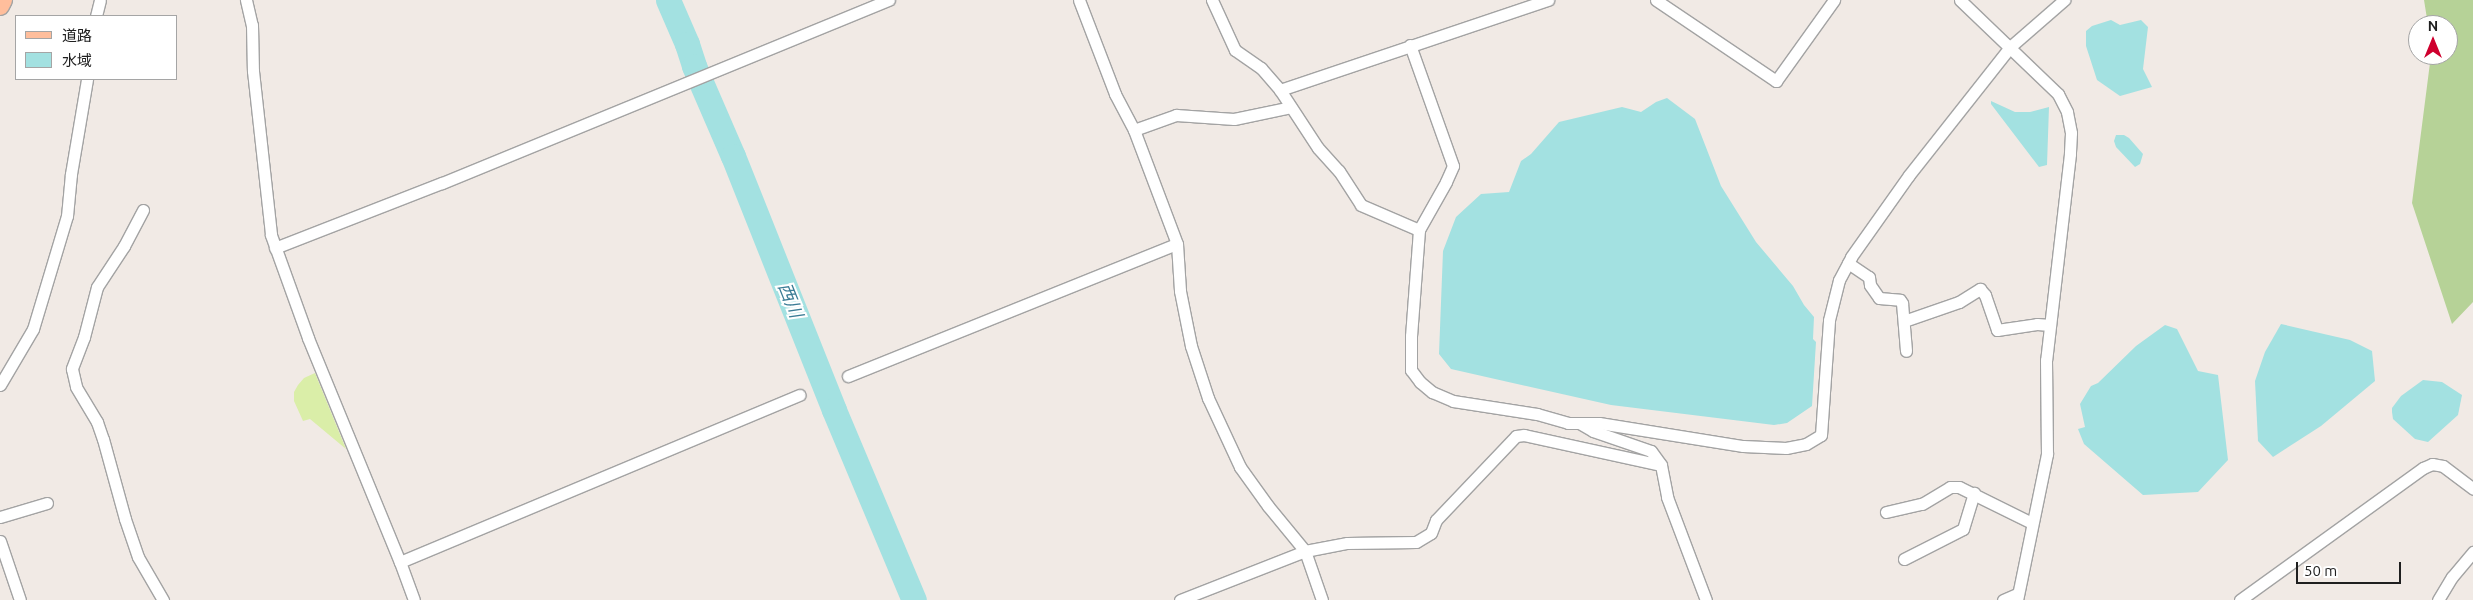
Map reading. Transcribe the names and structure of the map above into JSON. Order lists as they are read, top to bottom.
{
  "water": ["西川"],
  "legend": ["道路", "水域"],
  "scale_bar": "50 m",
  "north": "top"
}
